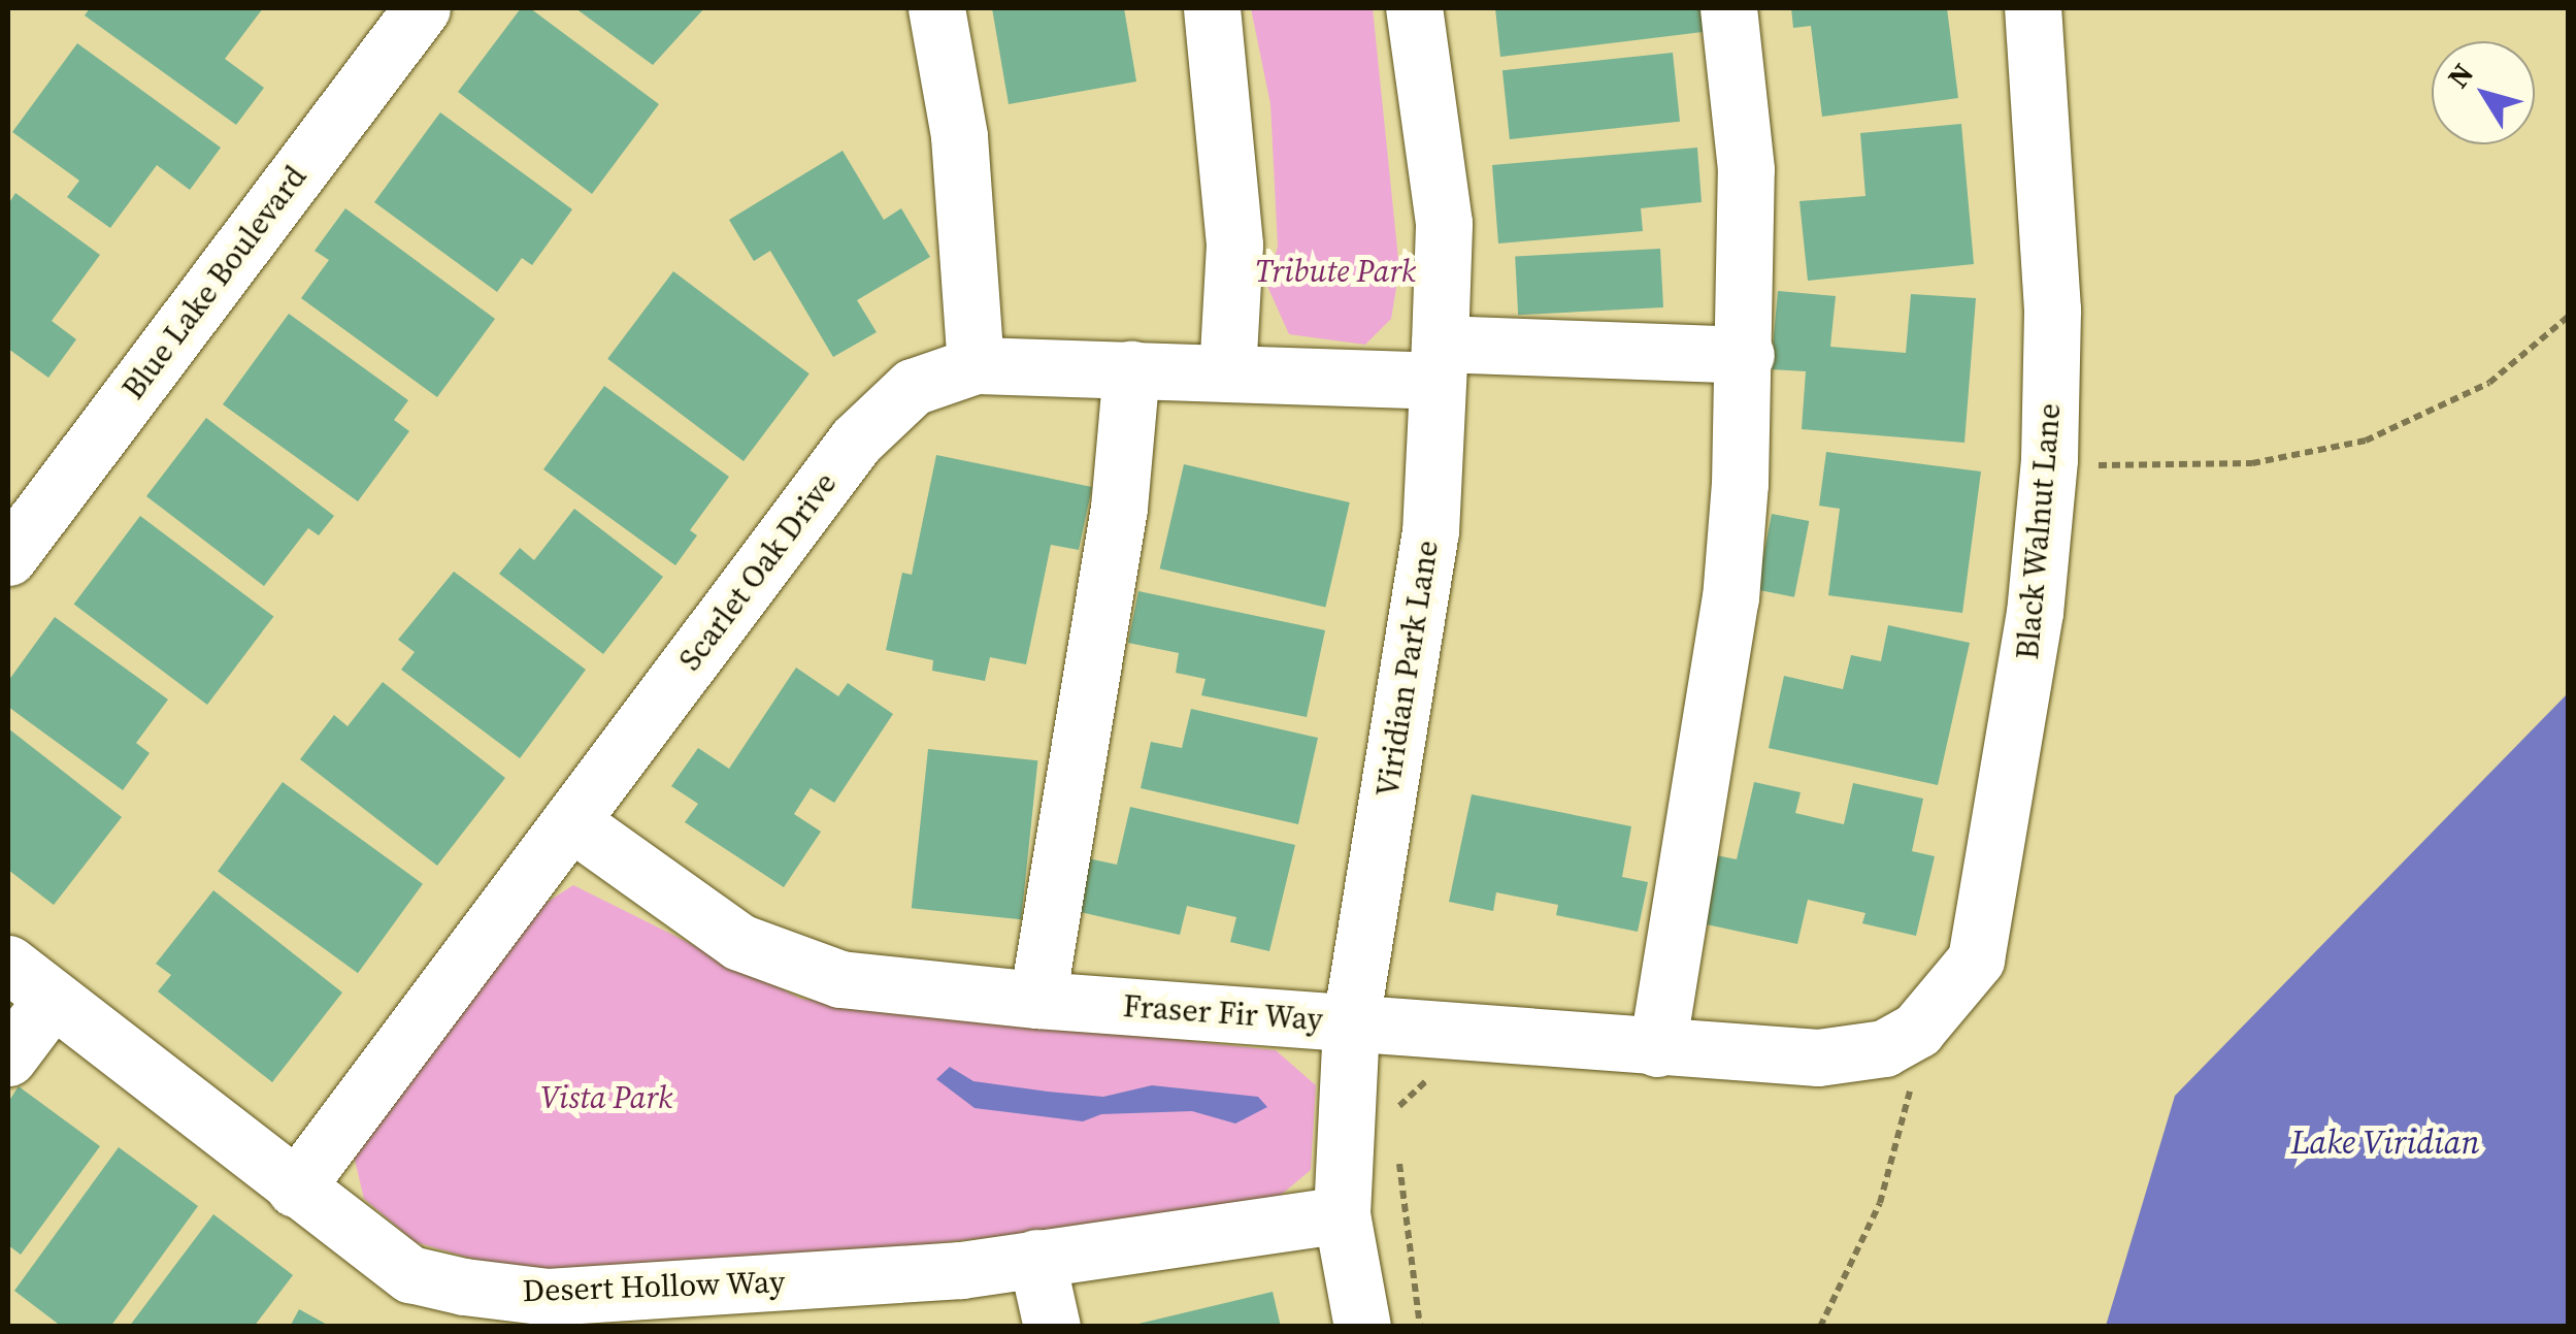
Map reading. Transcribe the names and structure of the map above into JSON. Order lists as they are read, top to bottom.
{
  "streets": {
    "street": [
      "Blue Lake Boulevard",
      "Black Walnut Lane",
      "Scarlet Oak Drive",
      "Viridian Park Lane",
      "Fraser Fir Way",
      "Desert Hollow Way"
    ]
  },
  "crossings": [
    ["Black Walnut Lane", "Fraser Fir Way"],
    ["Scarlet Oak Drive", "Viridian Park Lane"],
    ["Scarlet Oak Drive", "Fraser Fir Way"],
    ["Scarlet Oak Drive", "Desert Hollow Way"],
    ["Viridian Park Lane", "Fraser Fir Way"],
    ["Viridian Park Lane", "Desert Hollow Way"]
  ],
  "water": ["Lake Viridian"],
  "parks": ["Tribute Park", "Vista Park"],
  "north": "top left"
}
